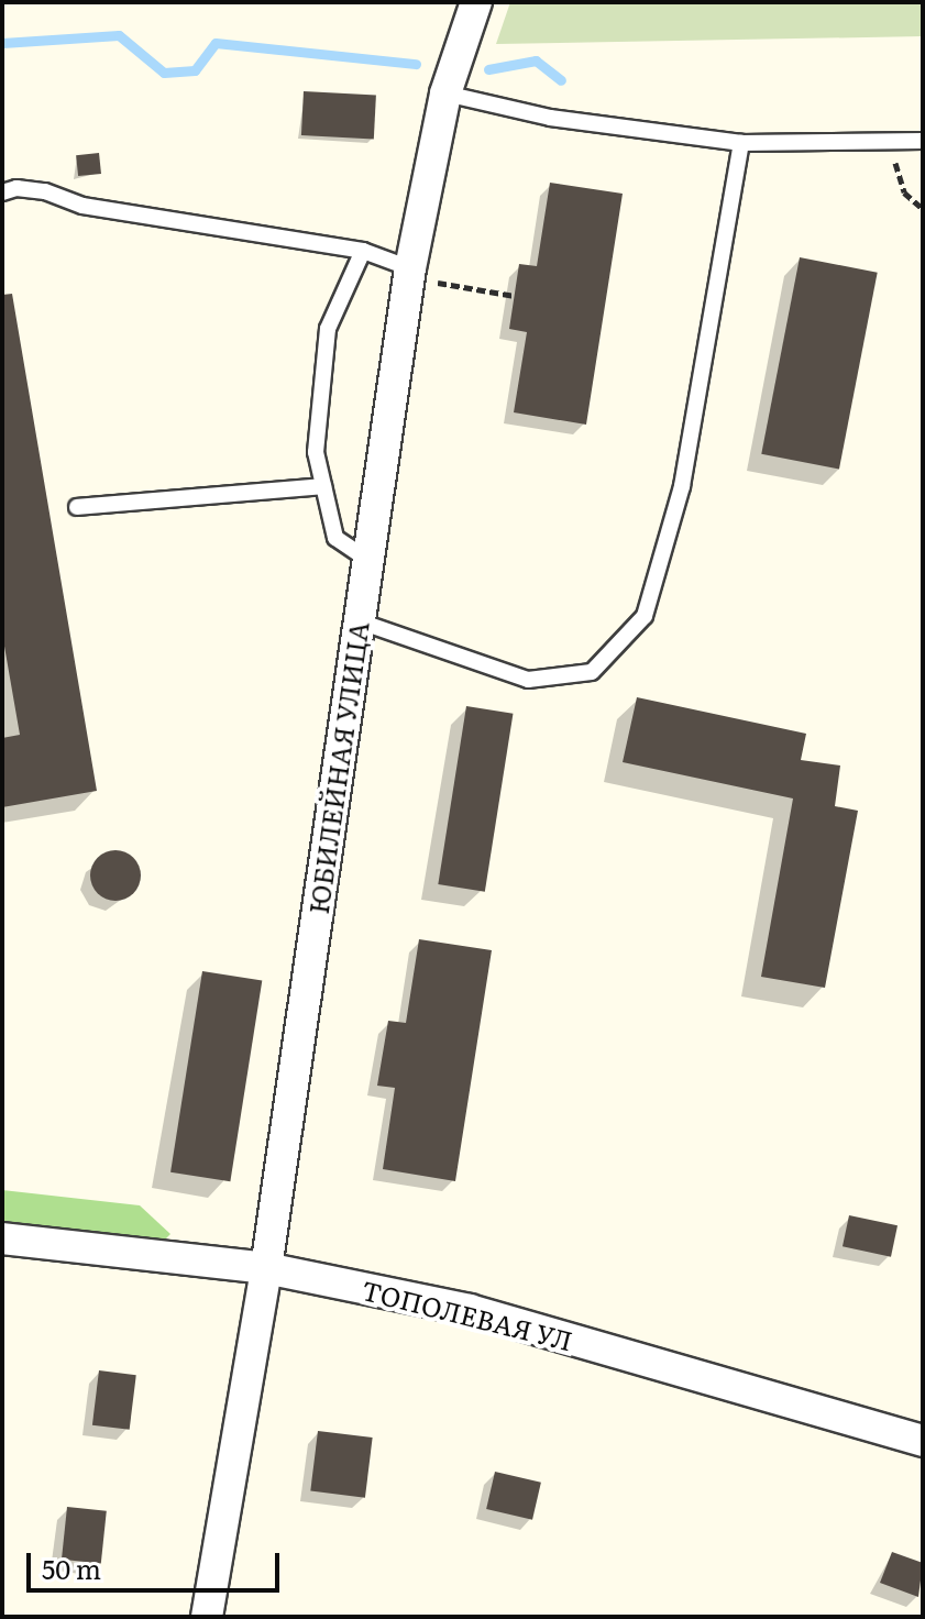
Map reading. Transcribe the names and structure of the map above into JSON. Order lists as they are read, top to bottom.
{
  "streets": {
    "street": ["ЮБИЛЕЙНАЯ УЛИЦА", "ТОПОЛЕВАЯ УЛ"]
  },
  "crossings": [
    ["ЮБИЛЕЙНАЯ УЛИЦА", "ТОПОЛЕВАЯ УЛ"]
  ],
  "scale_bar": "50 m"
}
